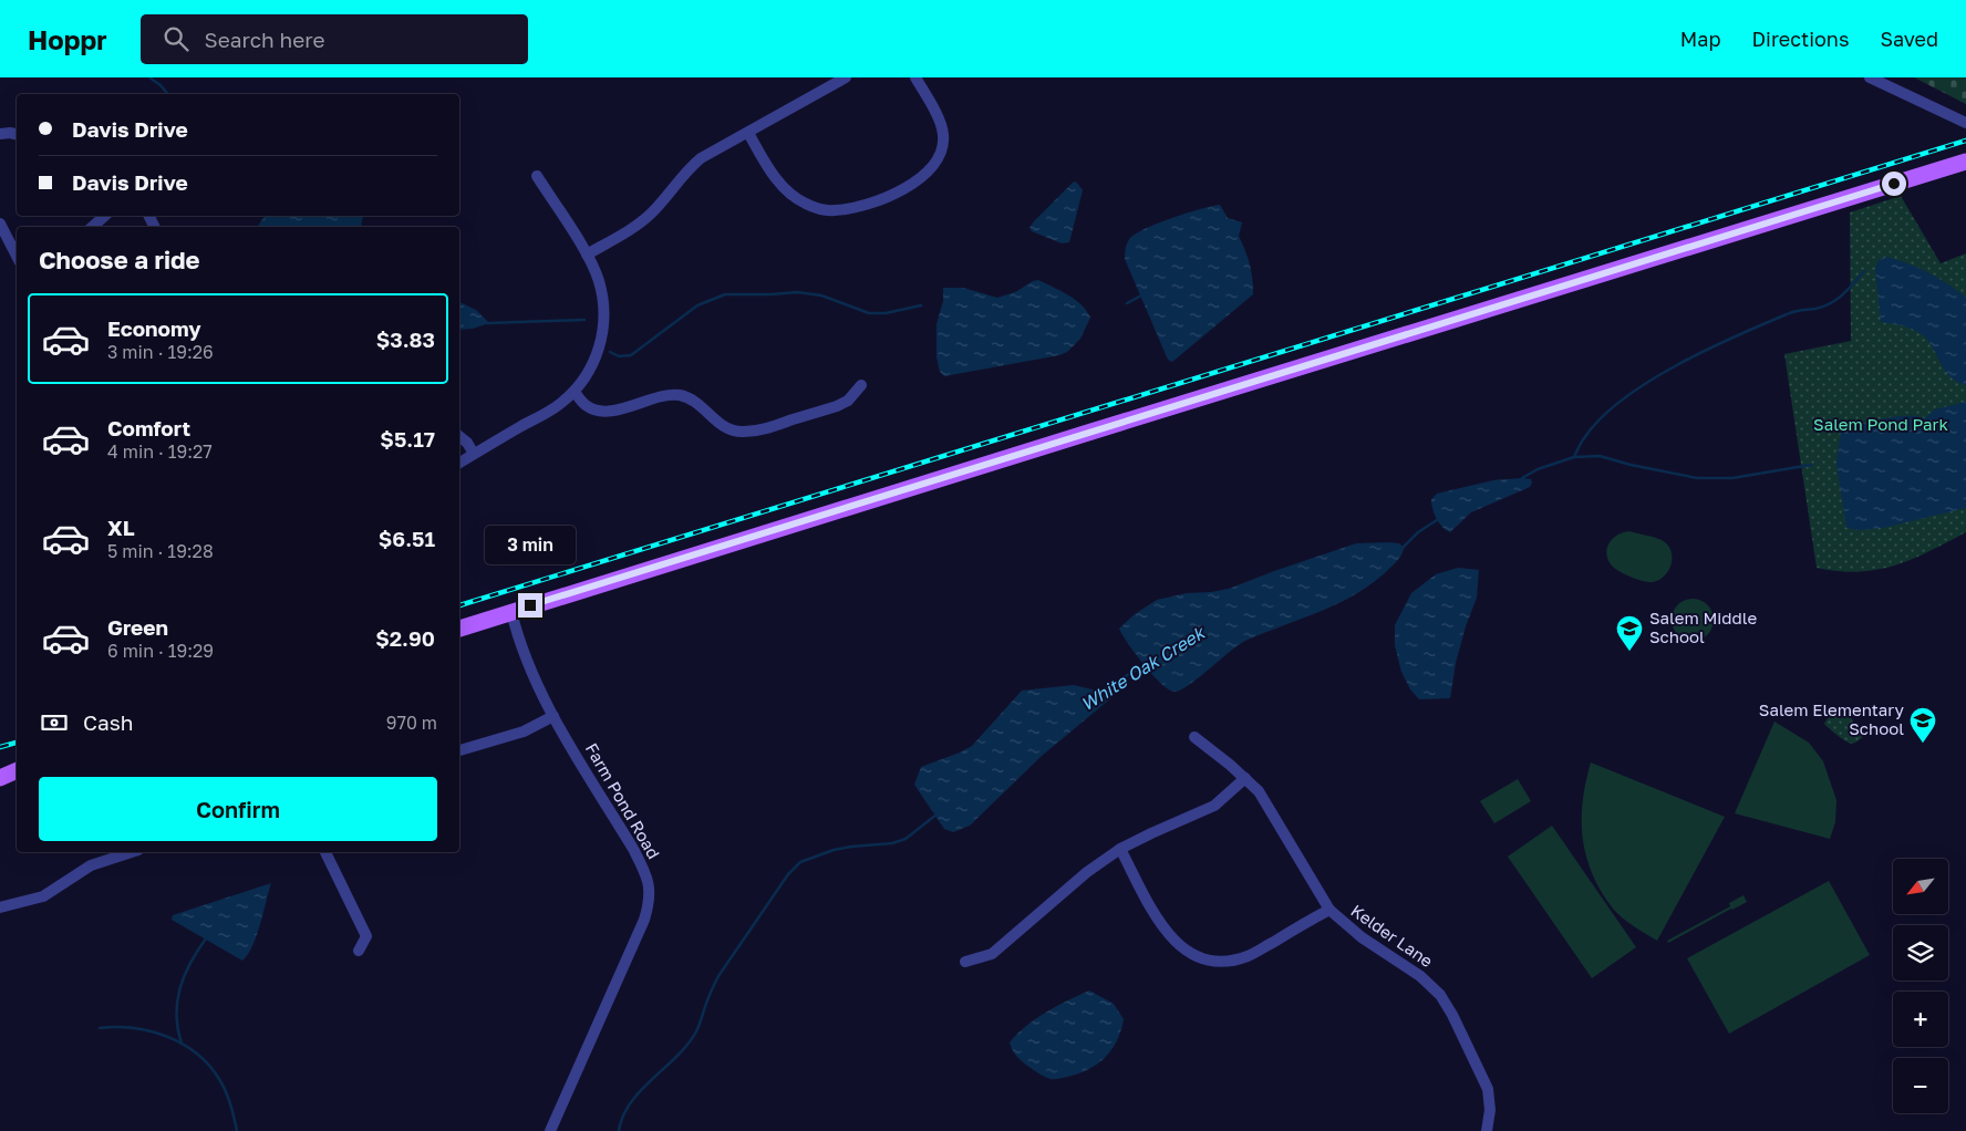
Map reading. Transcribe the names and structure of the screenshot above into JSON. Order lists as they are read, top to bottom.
{
  "streets": {
    "street": ["Farm Pond Road", "Kelder Lane"]
  },
  "water": ["White Oak Creek"],
  "parks": ["Salem Pond Park"],
  "places": {
    "school or university": ["Salem Middle School", "Salem Elementary School"]
  },
  "north": "bottom left",
  "page": {
    "header": "Hoppr",
    "search": "Search here",
    "nav": ["Map", "Directions", "Saved"],
    "banner": ["Davis Drive", "Davis Drive"],
    "heading": "Choose a ride",
    "list": [
      {
        "name": "Economy",
        "note": "3 min · 19:26",
        "value": "$3.83"
      },
      {
        "name": "Comfort",
        "note": "4 min · 19:27",
        "value": "$5.17"
      },
      {
        "name": "XL",
        "note": "5 min · 19:28",
        "value": "$6.51"
      },
      {
        "name": "Green",
        "note": "6 min · 19:29",
        "value": "$2.90"
      }
    ],
    "bubble": "3 min",
    "pay": ["Cash", "970 m"],
    "buttons": "Confirm",
    "map_buttons": ["+", "−"]
  }
}
